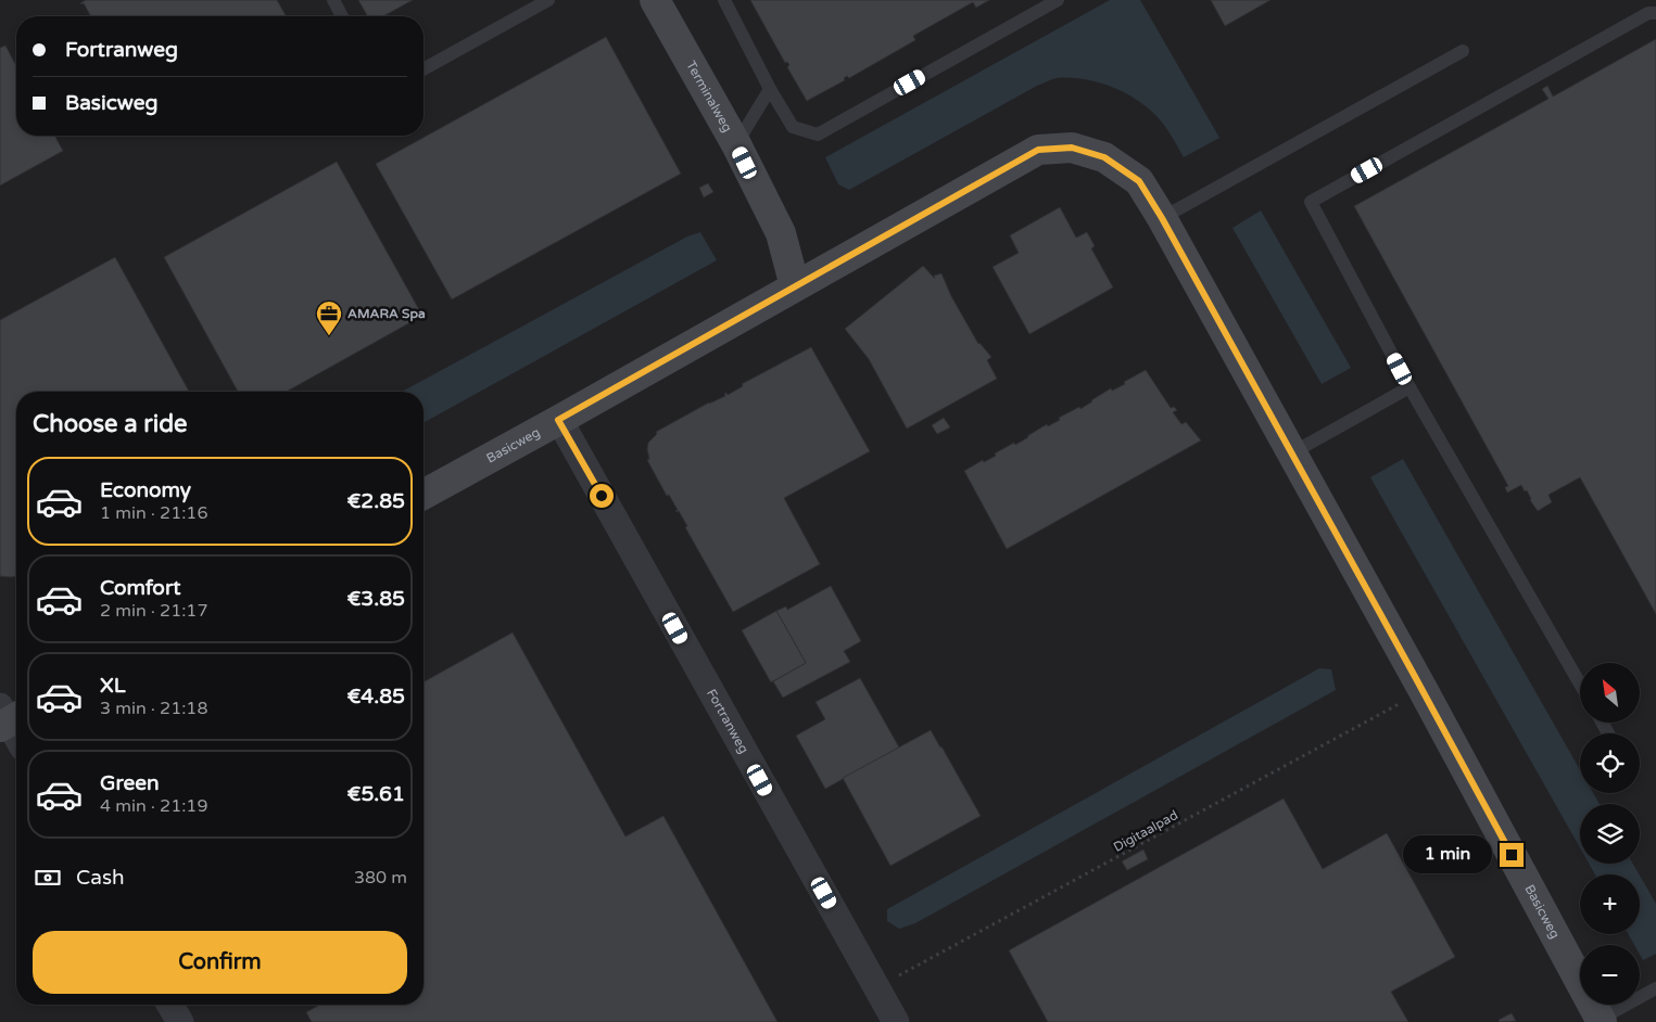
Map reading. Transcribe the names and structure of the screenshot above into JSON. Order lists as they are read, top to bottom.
{
  "streets": {
    "street": ["Terminalweg", "Basicweg", "Fortranweg"],
    "path": ["Digitaalpad"]
  },
  "crossings": [
    ["Terminalweg", "Basicweg"],
    ["Basicweg", "Fortranweg"],
    ["Basicweg", "Digitaalpad"],
    ["Fortranweg", "Digitaalpad"]
  ],
  "places": {
    "office": ["AMARA Spa"]
  },
  "north": "top left",
  "page": {
    "banner": ["Fortranweg", "Basicweg"],
    "heading": "Choose a ride",
    "list": [
      {
        "name": "Economy",
        "note": "1 min · 21:16",
        "value": "€2.85"
      },
      {
        "name": "Comfort",
        "note": "2 min · 21:17",
        "value": "€3.85"
      },
      {
        "name": "XL",
        "note": "3 min · 21:18",
        "value": "€4.85"
      },
      {
        "name": "Green",
        "note": "4 min · 21:19",
        "value": "€5.61"
      }
    ],
    "map_buttons": ["+", "−"],
    "bubble": "1 min",
    "pay": ["Cash", "380 m"],
    "buttons": "Confirm"
  }
}
